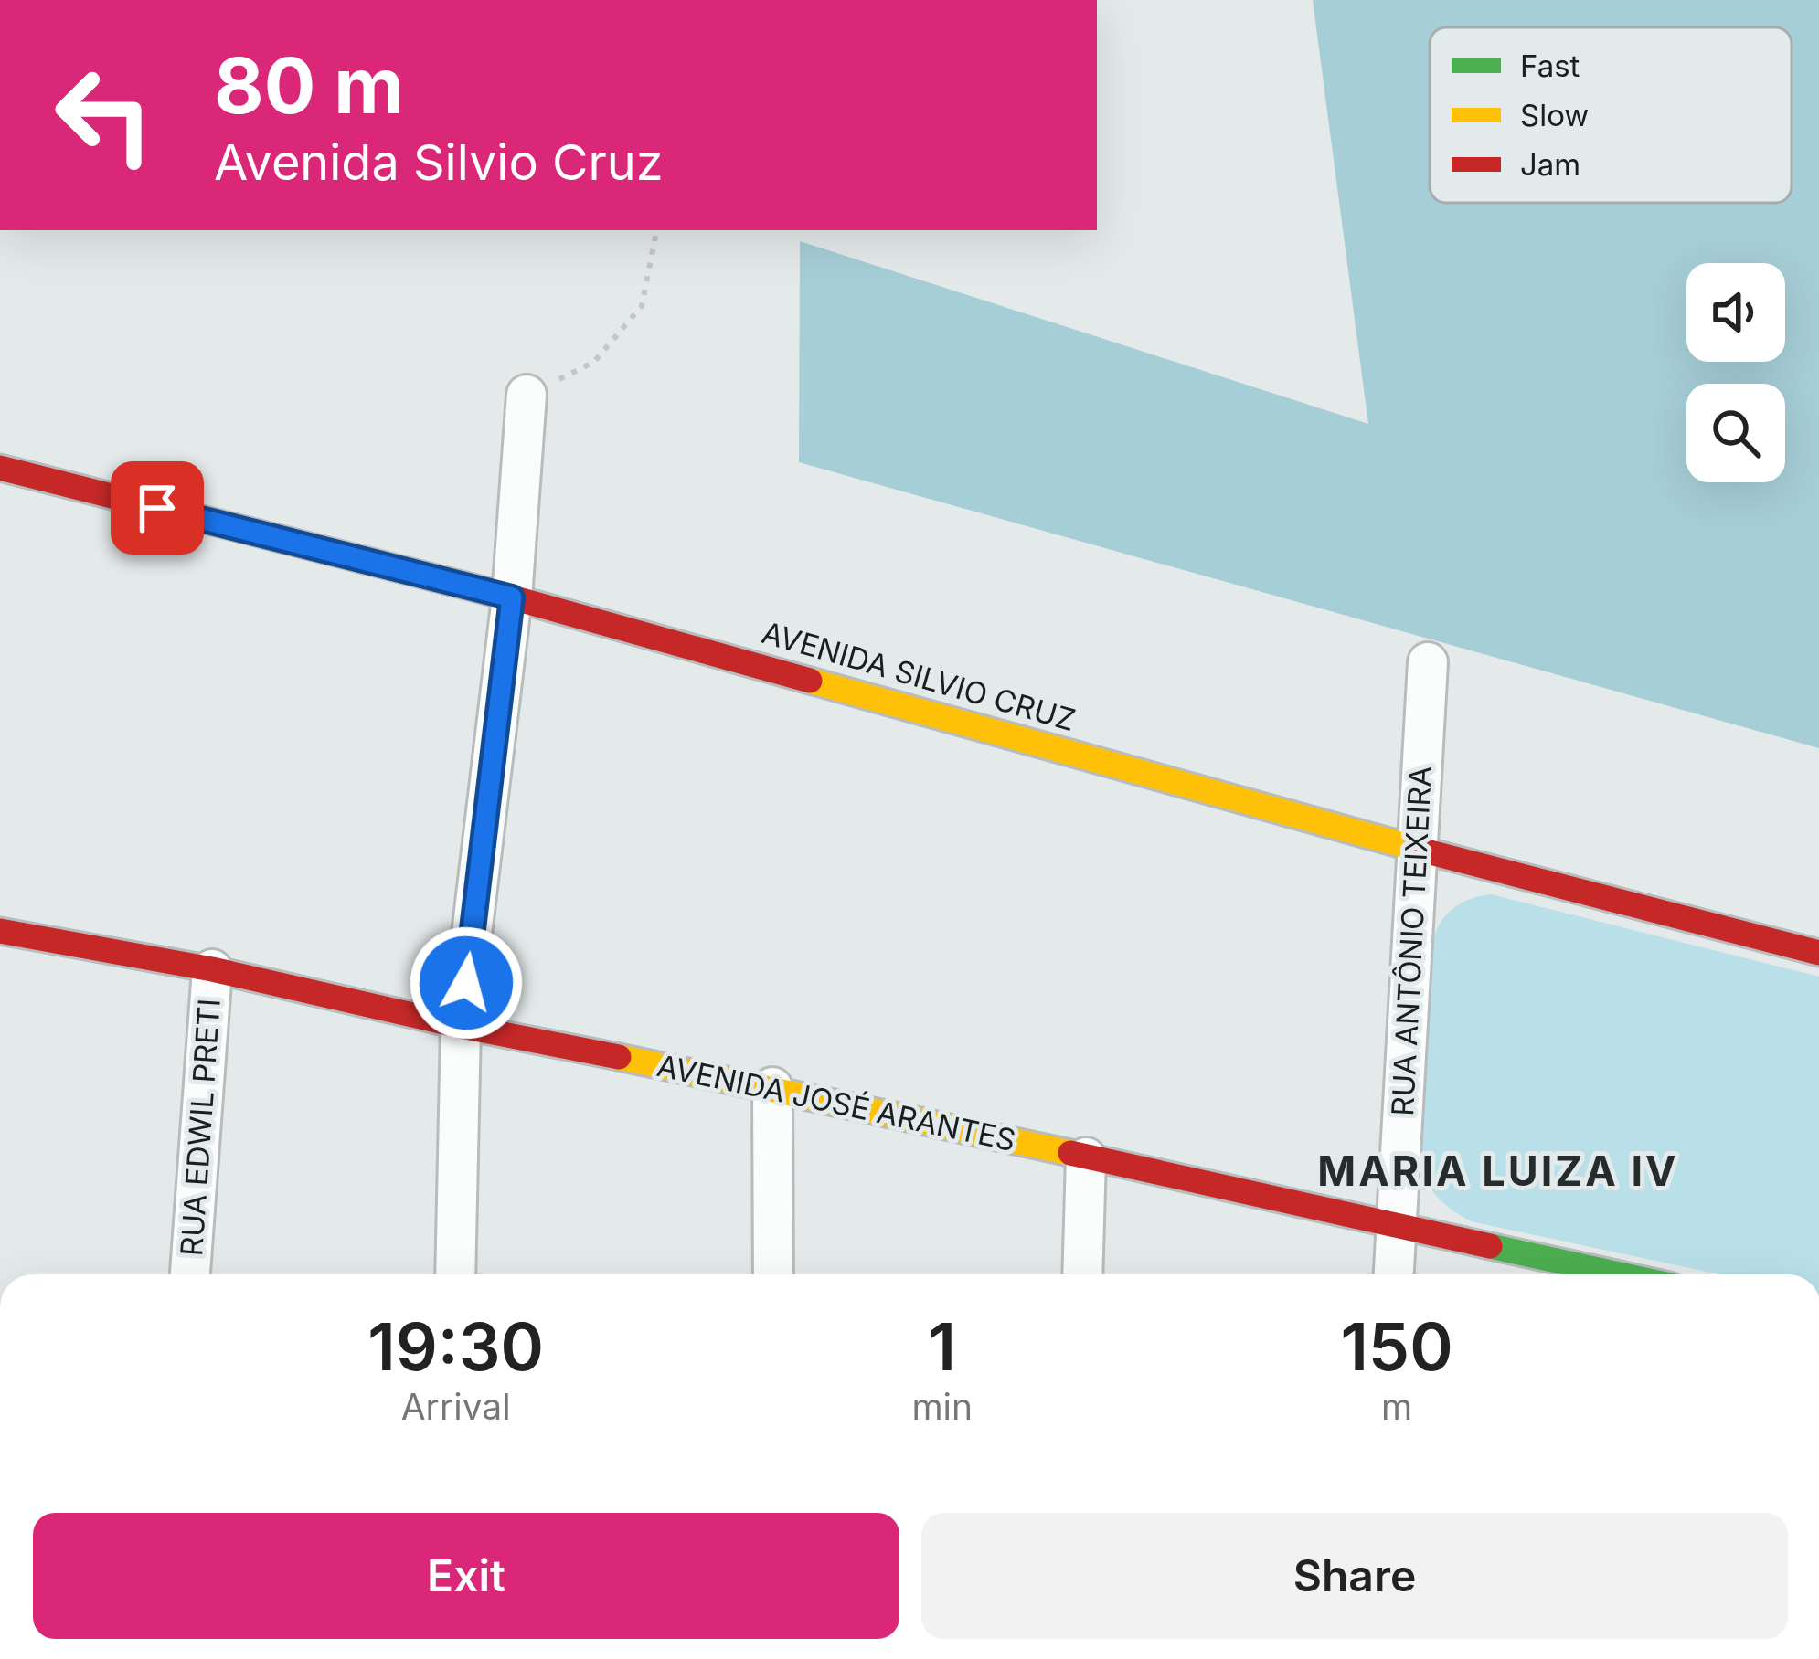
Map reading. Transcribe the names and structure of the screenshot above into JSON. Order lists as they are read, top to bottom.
{
  "streets": {
    "street": [
      "AVENIDA SILVIO CRUZ",
      "RUA ANTÔNIO TEIXEIRA",
      "AVENIDA JOSÉ ARANTES",
      "RUA EDWIL PRETI"
    ]
  },
  "crossings": [
    ["AVENIDA SILVIO CRUZ", "RUA ANTÔNIO TEIXEIRA"],
    ["RUA ANTÔNIO TEIXEIRA", "AVENIDA JOSÉ ARANTES"],
    ["AVENIDA JOSÉ ARANTES", "RUA EDWIL PRETI"]
  ],
  "districts": ["MARIA LUIZA IV"],
  "legend": ["Fast", "Slow", "Jam"],
  "page": {
    "turn": ["80 m", "Avenida Silvio Cruz"],
    "eta": [
      "19:30",
      "Arrival",
      "1",
      "min",
      "150",
      "m"
    ],
    "buttons": ["Exit", "Share"]
  }
}
